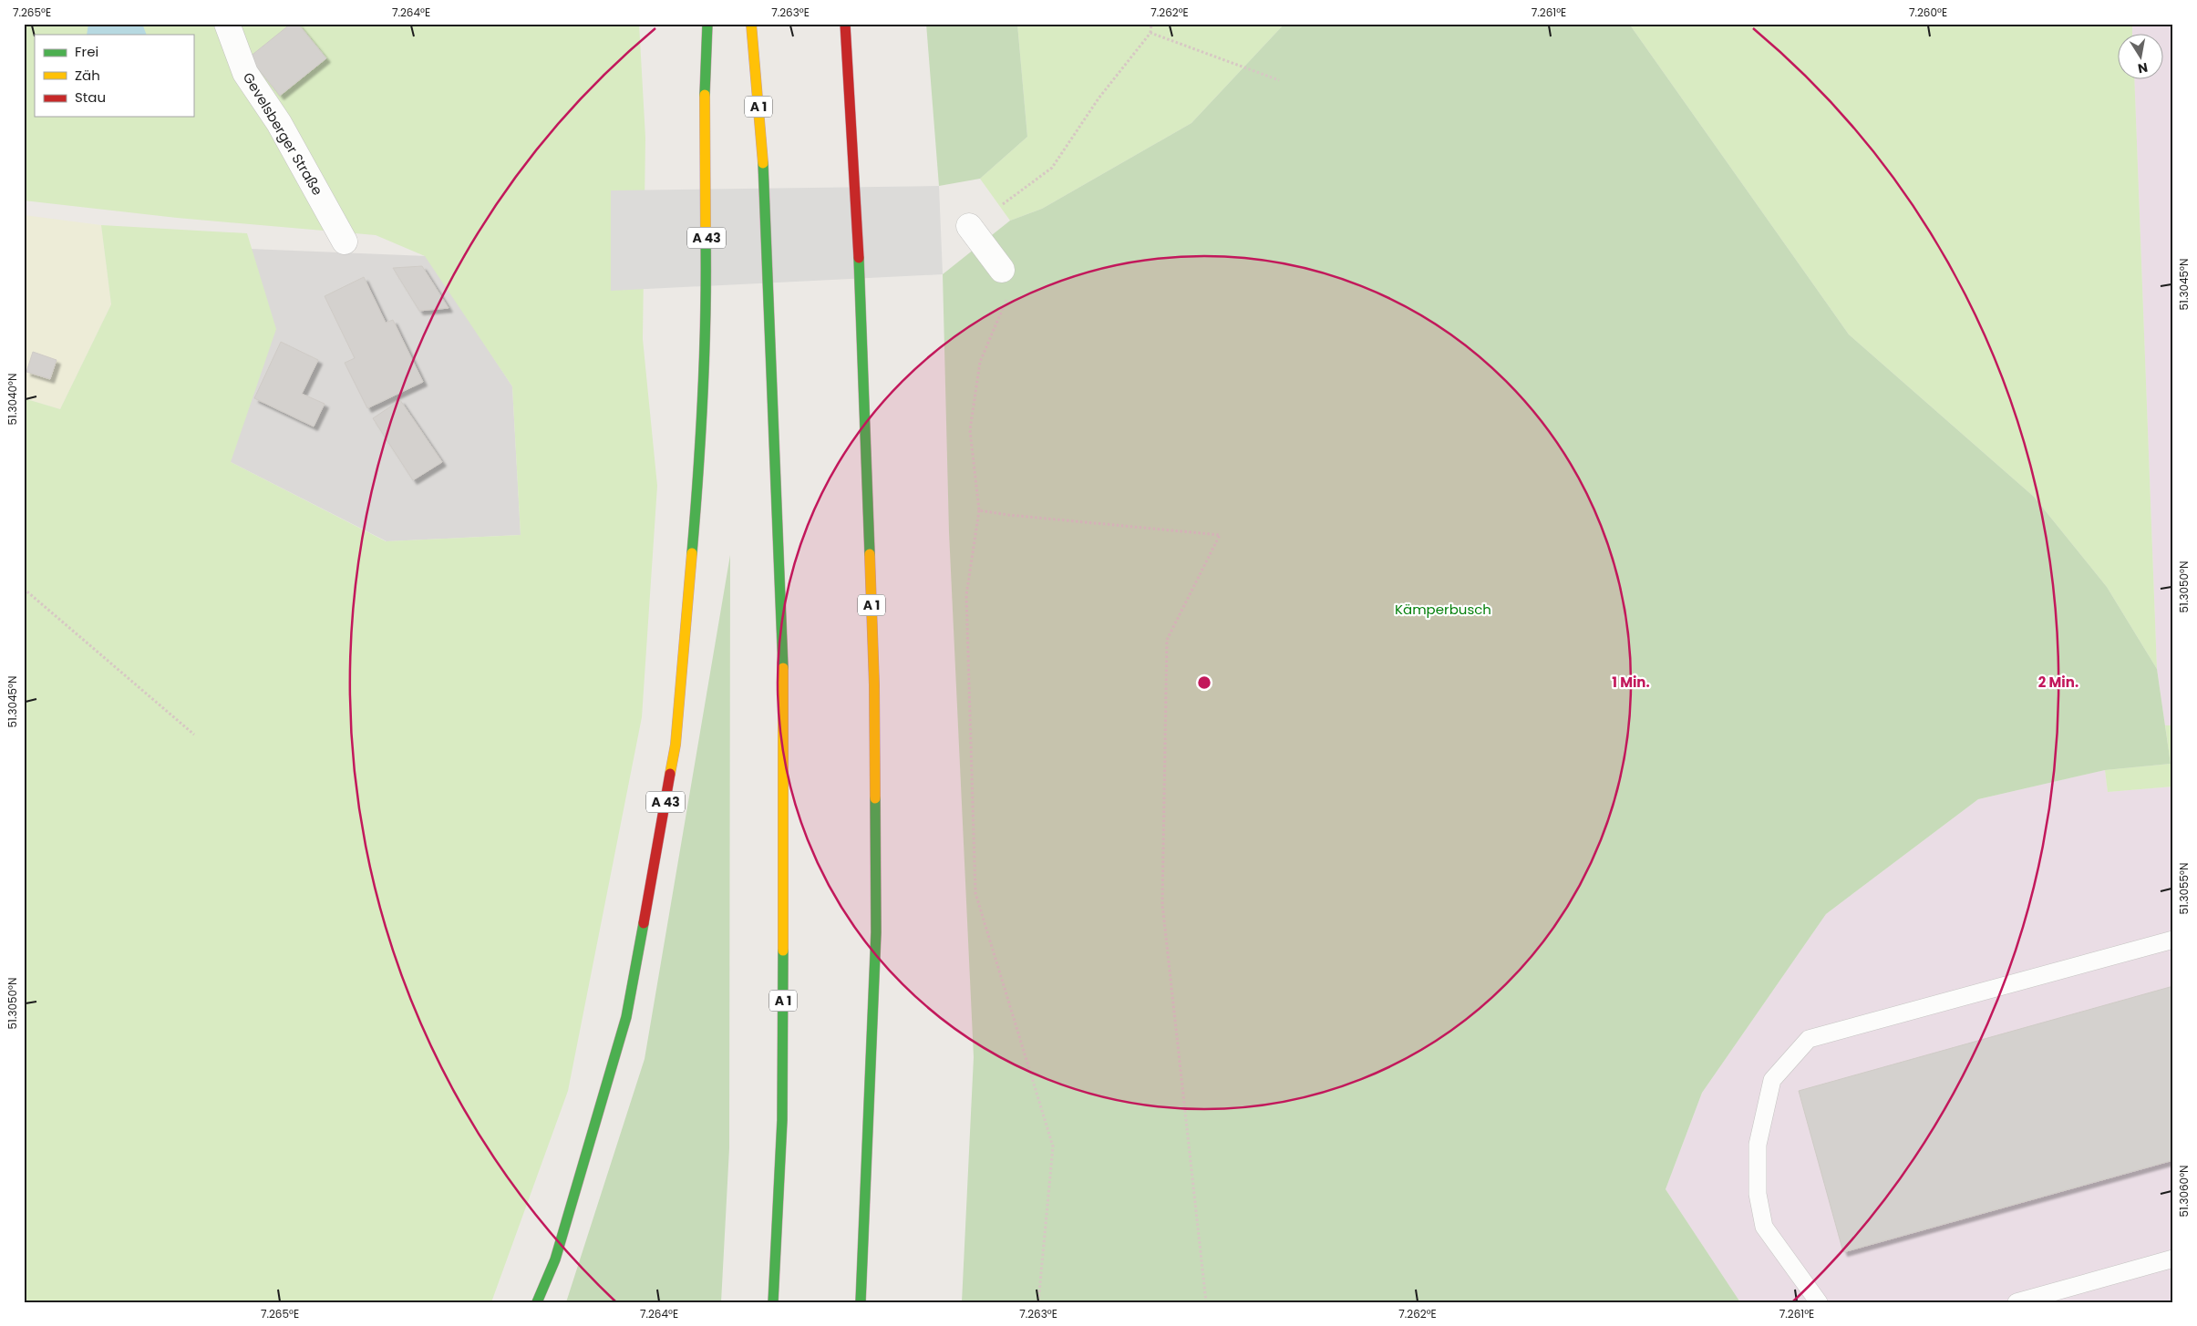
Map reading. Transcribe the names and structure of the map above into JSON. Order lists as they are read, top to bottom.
{
  "streets": {
    "highway": ["A 1", "A 43"],
    "street": ["Gevelsberger Straße"]
  },
  "parks": ["Kämperbusch"],
  "legend": ["Frei", "Zäh", "Stau"],
  "north": "bottom",
  "coordinates": [
    "7.265°E",
    "7.264°E",
    "7.263°E",
    "7.262°E",
    "7.261°E",
    "7.260°E",
    "51.3045°N",
    "51.3040°N",
    "51.3050°N",
    "51.3055°N",
    "51.3060°N"
  ],
  "rings": ["1 Min.", "2 Min."]
}
